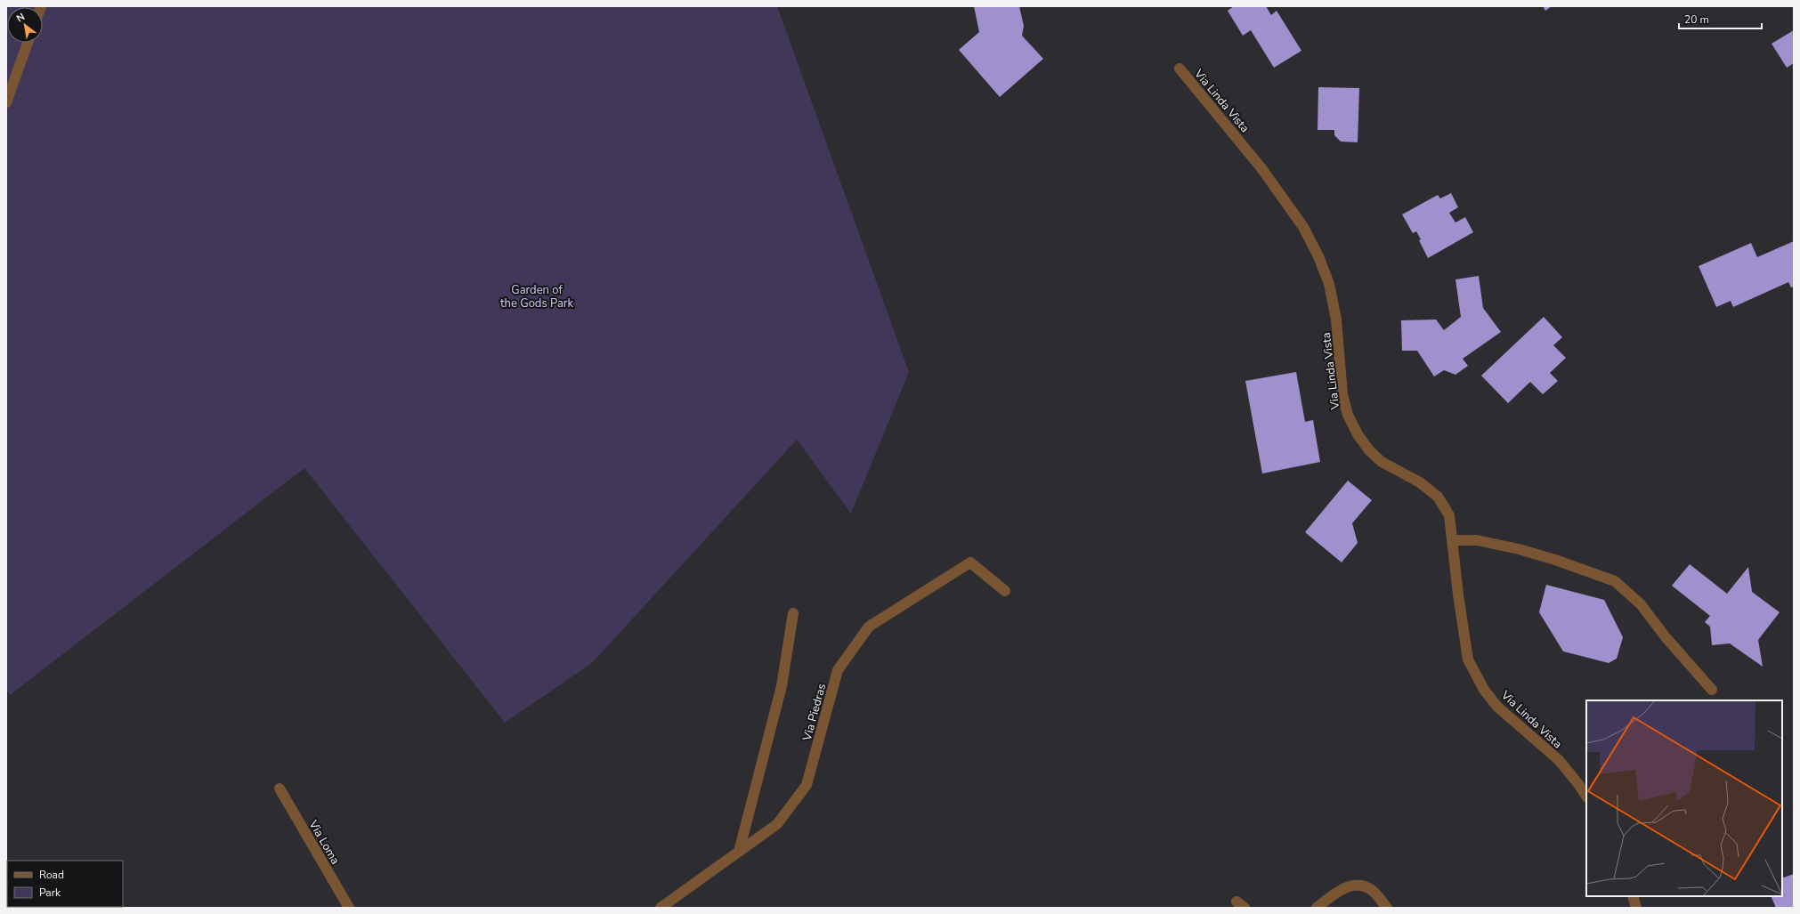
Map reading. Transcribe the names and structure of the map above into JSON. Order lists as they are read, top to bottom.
{
  "streets": {
    "street": ["Via Linda Vista", "Via Piedras", "Via Loma"]
  },
  "parks": ["Garden of the Gods Park"],
  "legend": ["Road", "Park"],
  "scale_bar": "20 m",
  "north": "top left"
}
